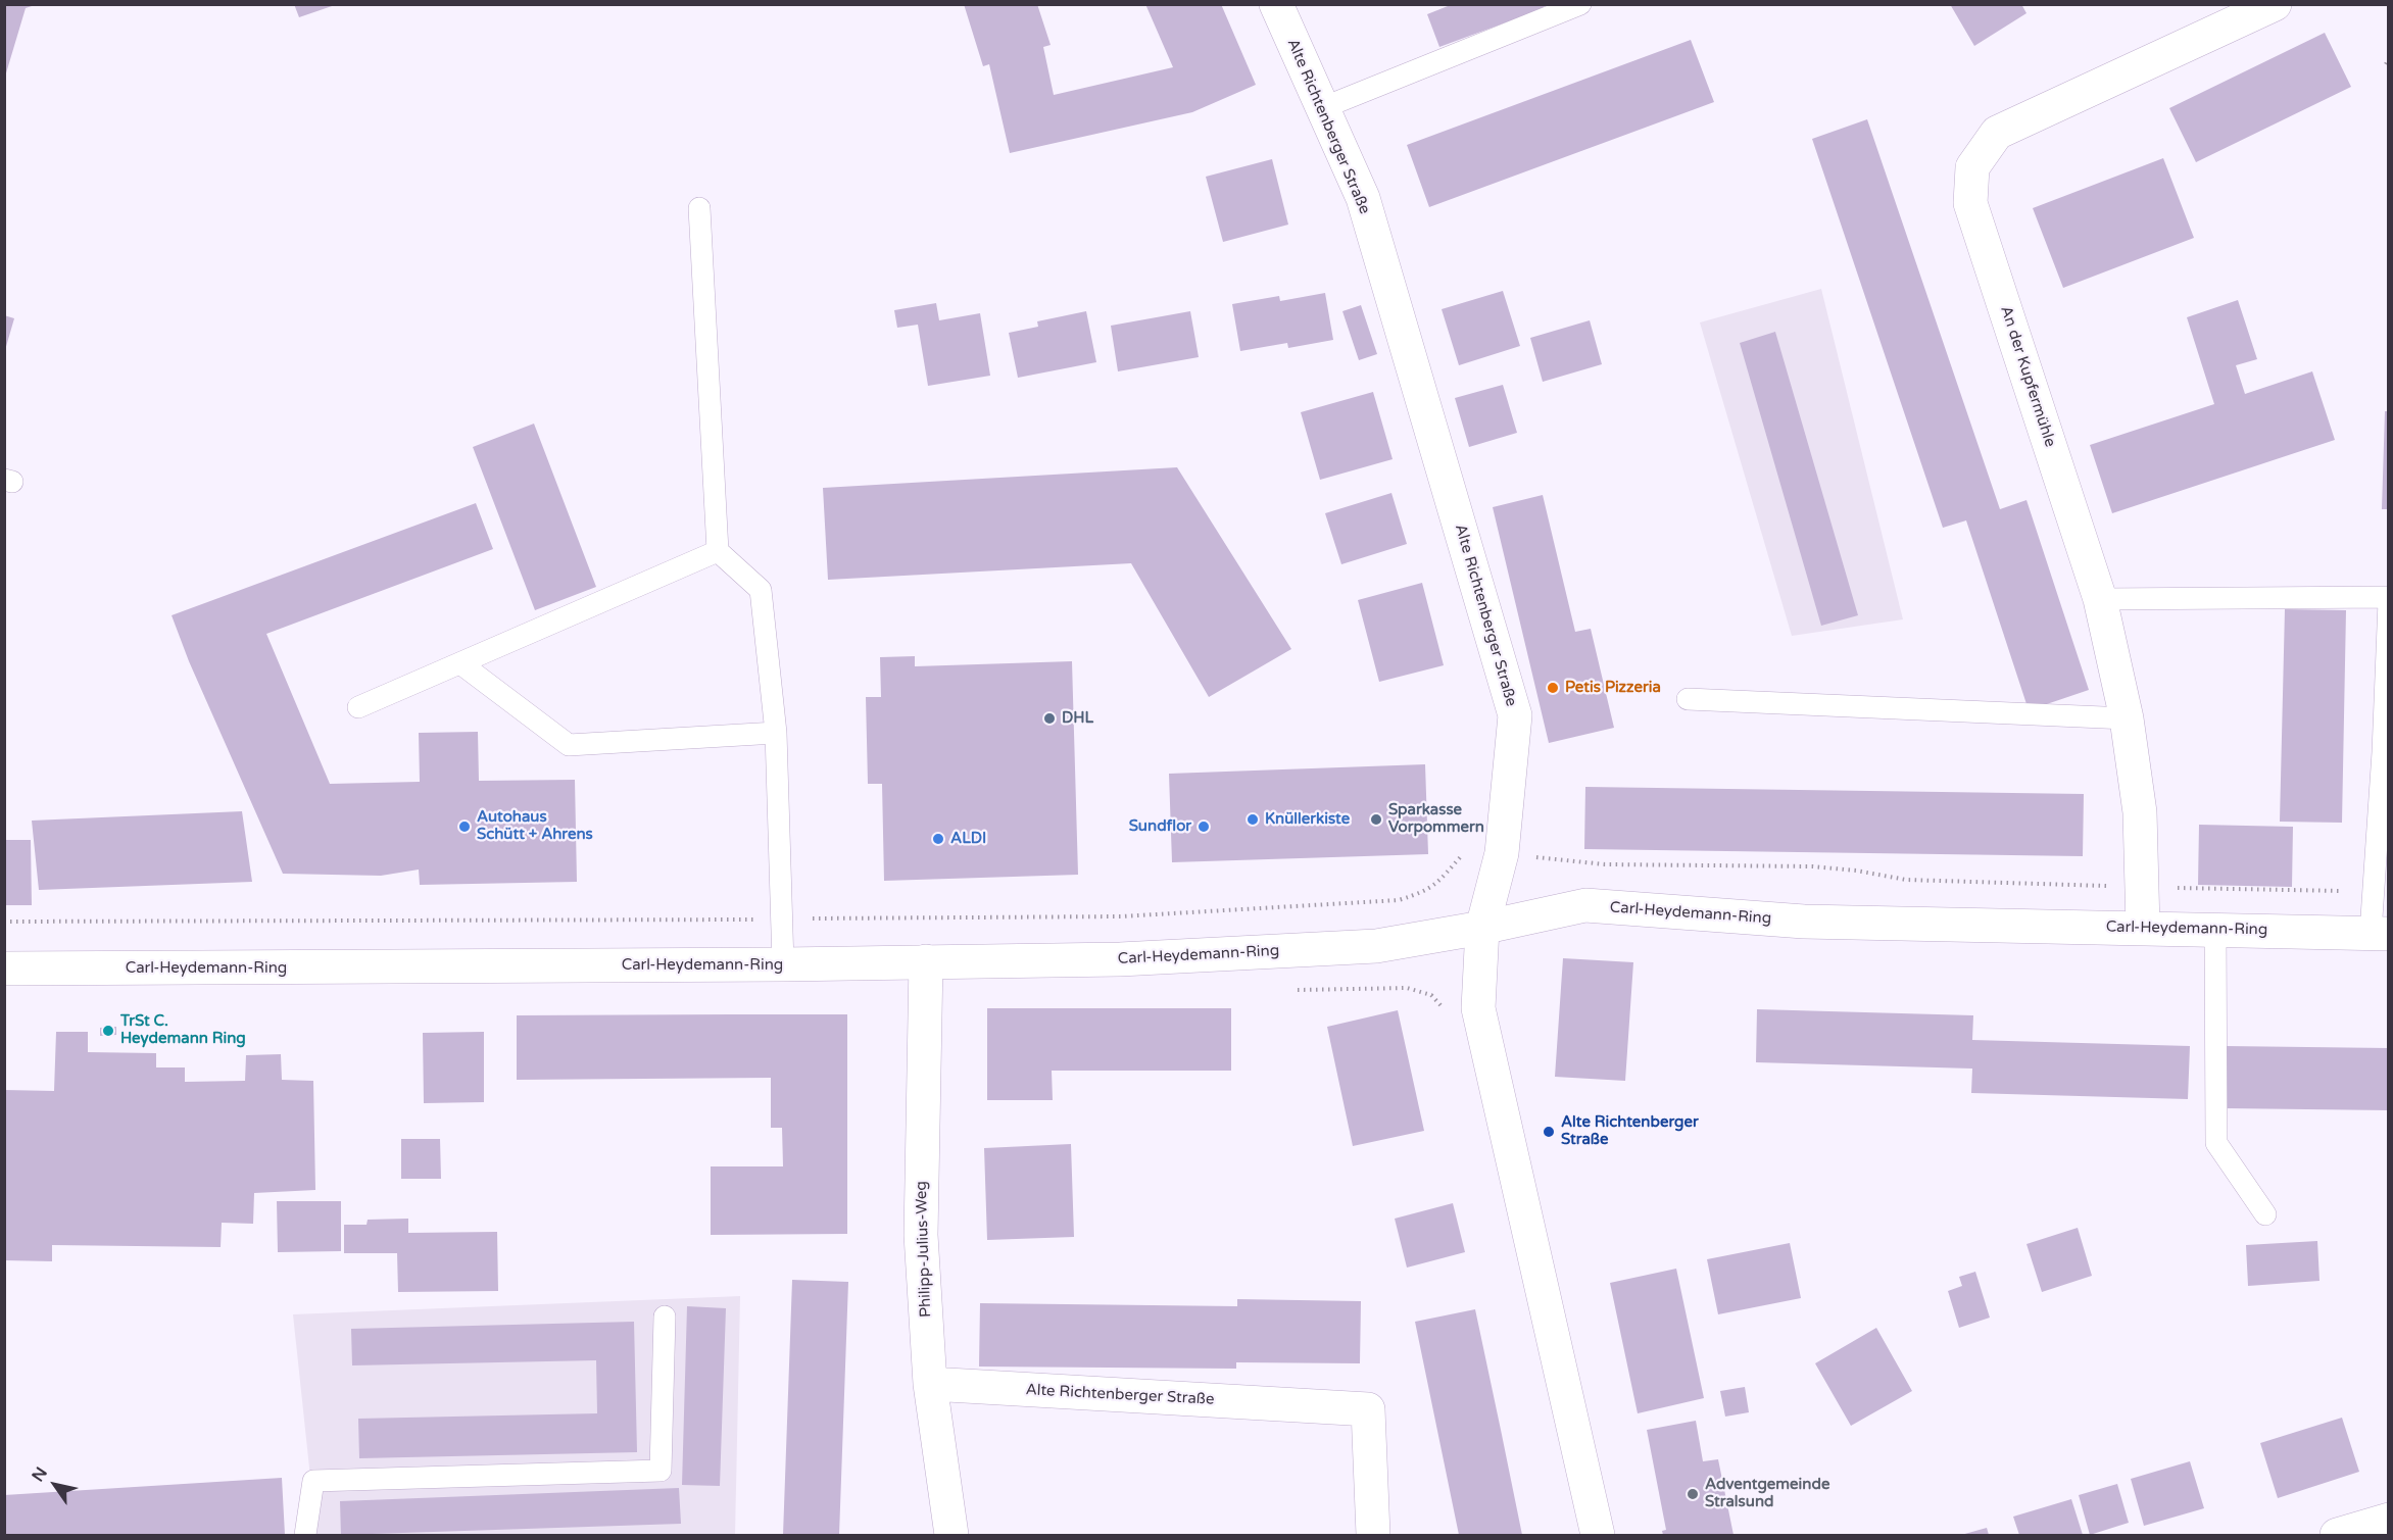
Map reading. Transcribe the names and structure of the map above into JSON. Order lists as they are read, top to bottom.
{
  "streets": {
    "street": [
      "Alte Richtenberger Straße",
      "An der Kupfermühle",
      "Carl-Heydemann-Ring",
      "Philipp-Julius-Weg"
    ]
  },
  "crossings": [
    ["Alte Richtenberger Straße", "Carl-Heydemann-Ring"],
    ["Alte Richtenberger Straße", "Philipp-Julius-Weg"],
    ["An der Kupfermühle", "Carl-Heydemann-Ring"],
    ["Carl-Heydemann-Ring", "Philipp-Julius-Weg"]
  ],
  "places": [
    "Petis Pizzeria",
    "DHL",
    "Knüllerkiste",
    "Sparkasse Vorpommern",
    "Autohaus Schütt + Ahrens",
    "Sundflor",
    "ALDI",
    "TrSt C. Heydemann Ring",
    "Alte Richtenberger Straße",
    "Adventgemeinde Stralsund"
  ],
  "north": "top left"
}
